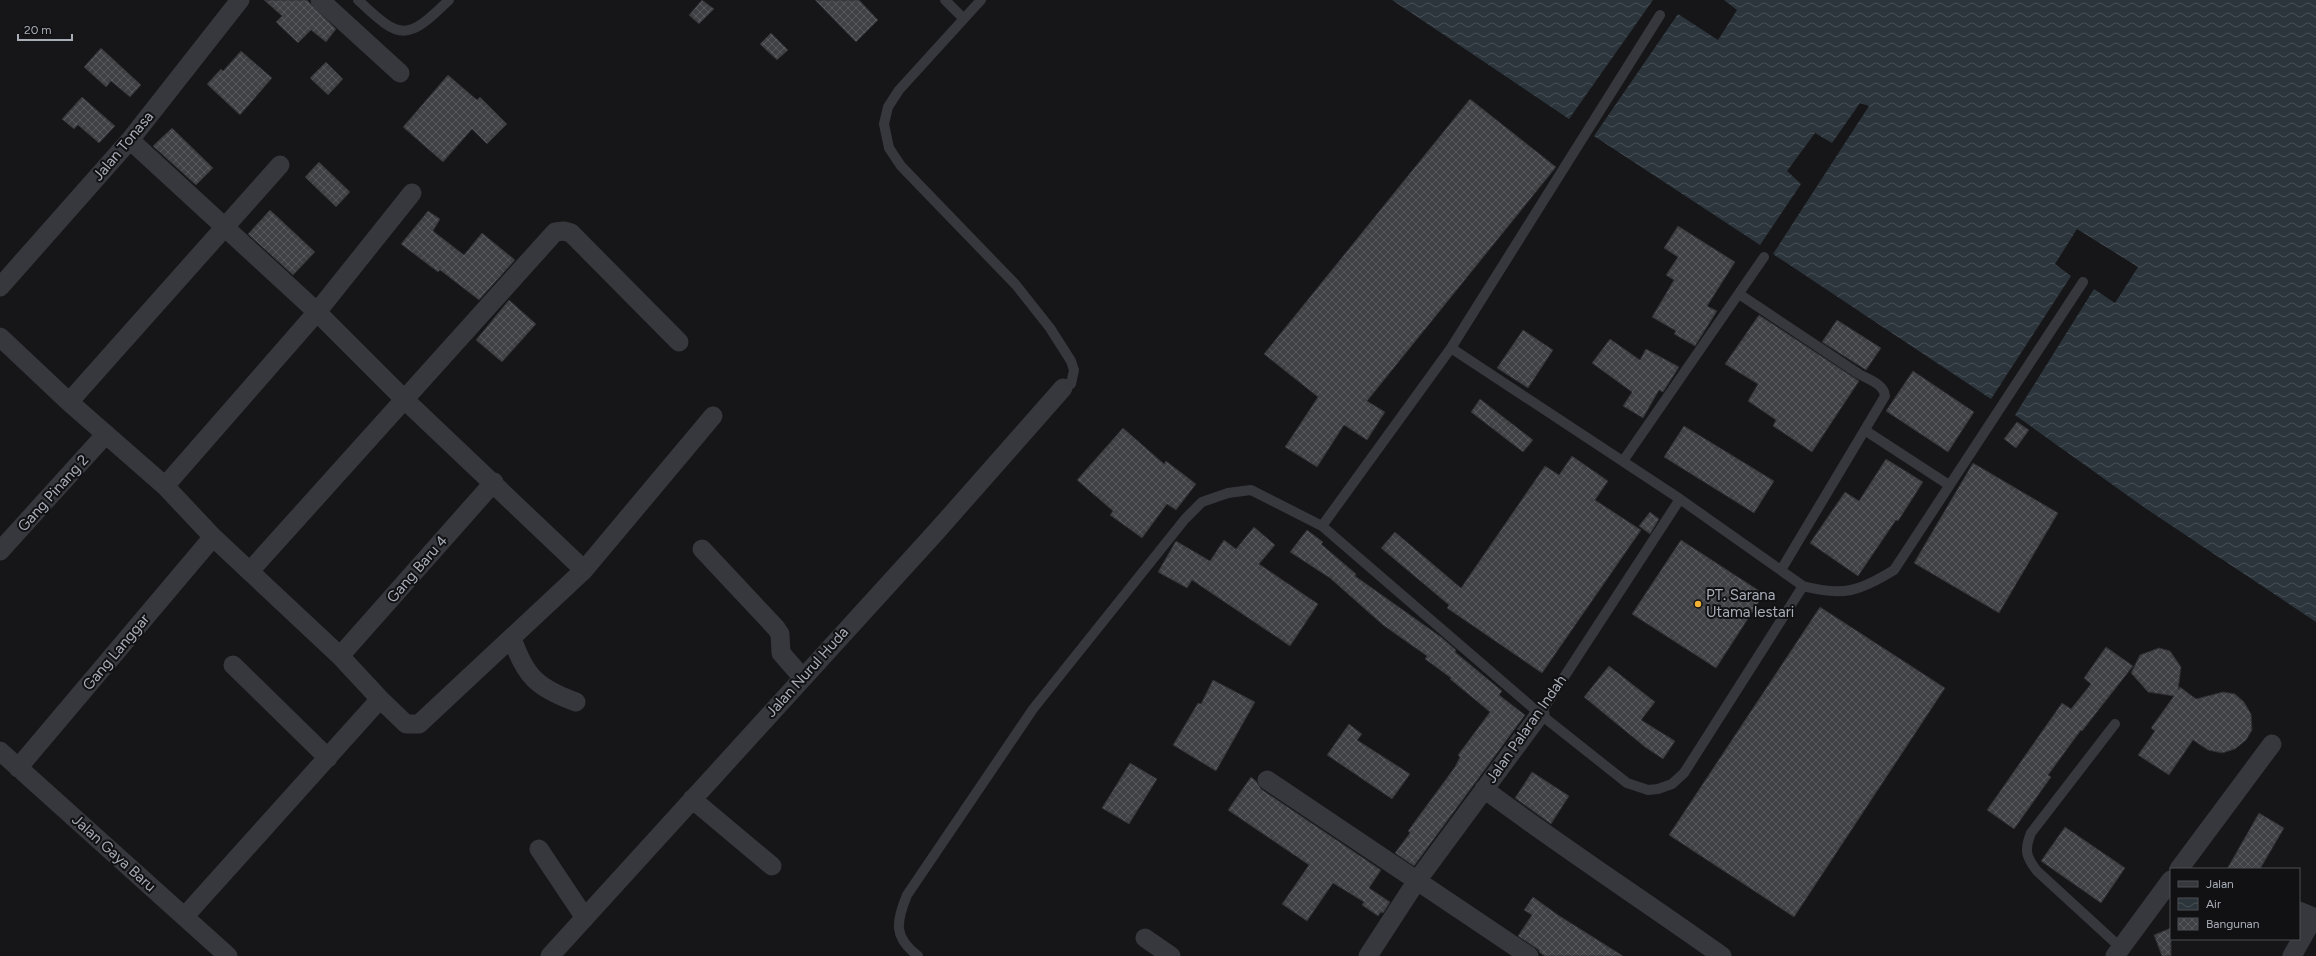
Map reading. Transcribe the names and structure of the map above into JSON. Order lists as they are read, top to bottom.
{
  "streets": {
    "street": [
      "Jalan Tonasa",
      "Gang Pinang 2",
      "Gang Baru 4",
      "Gang Langgar",
      "Jalan Nurul Huda",
      "Jalan Palaran Indah",
      "Jalan Gaya Baru"
    ]
  },
  "crossings": [
    ["Gang Langgar", "Jalan Gaya Baru"]
  ],
  "places": ["PT. Sarana Utama lestari"],
  "legend": ["Jalan", "Air", "Bangunan"],
  "scale_bar": "20 m"
}
